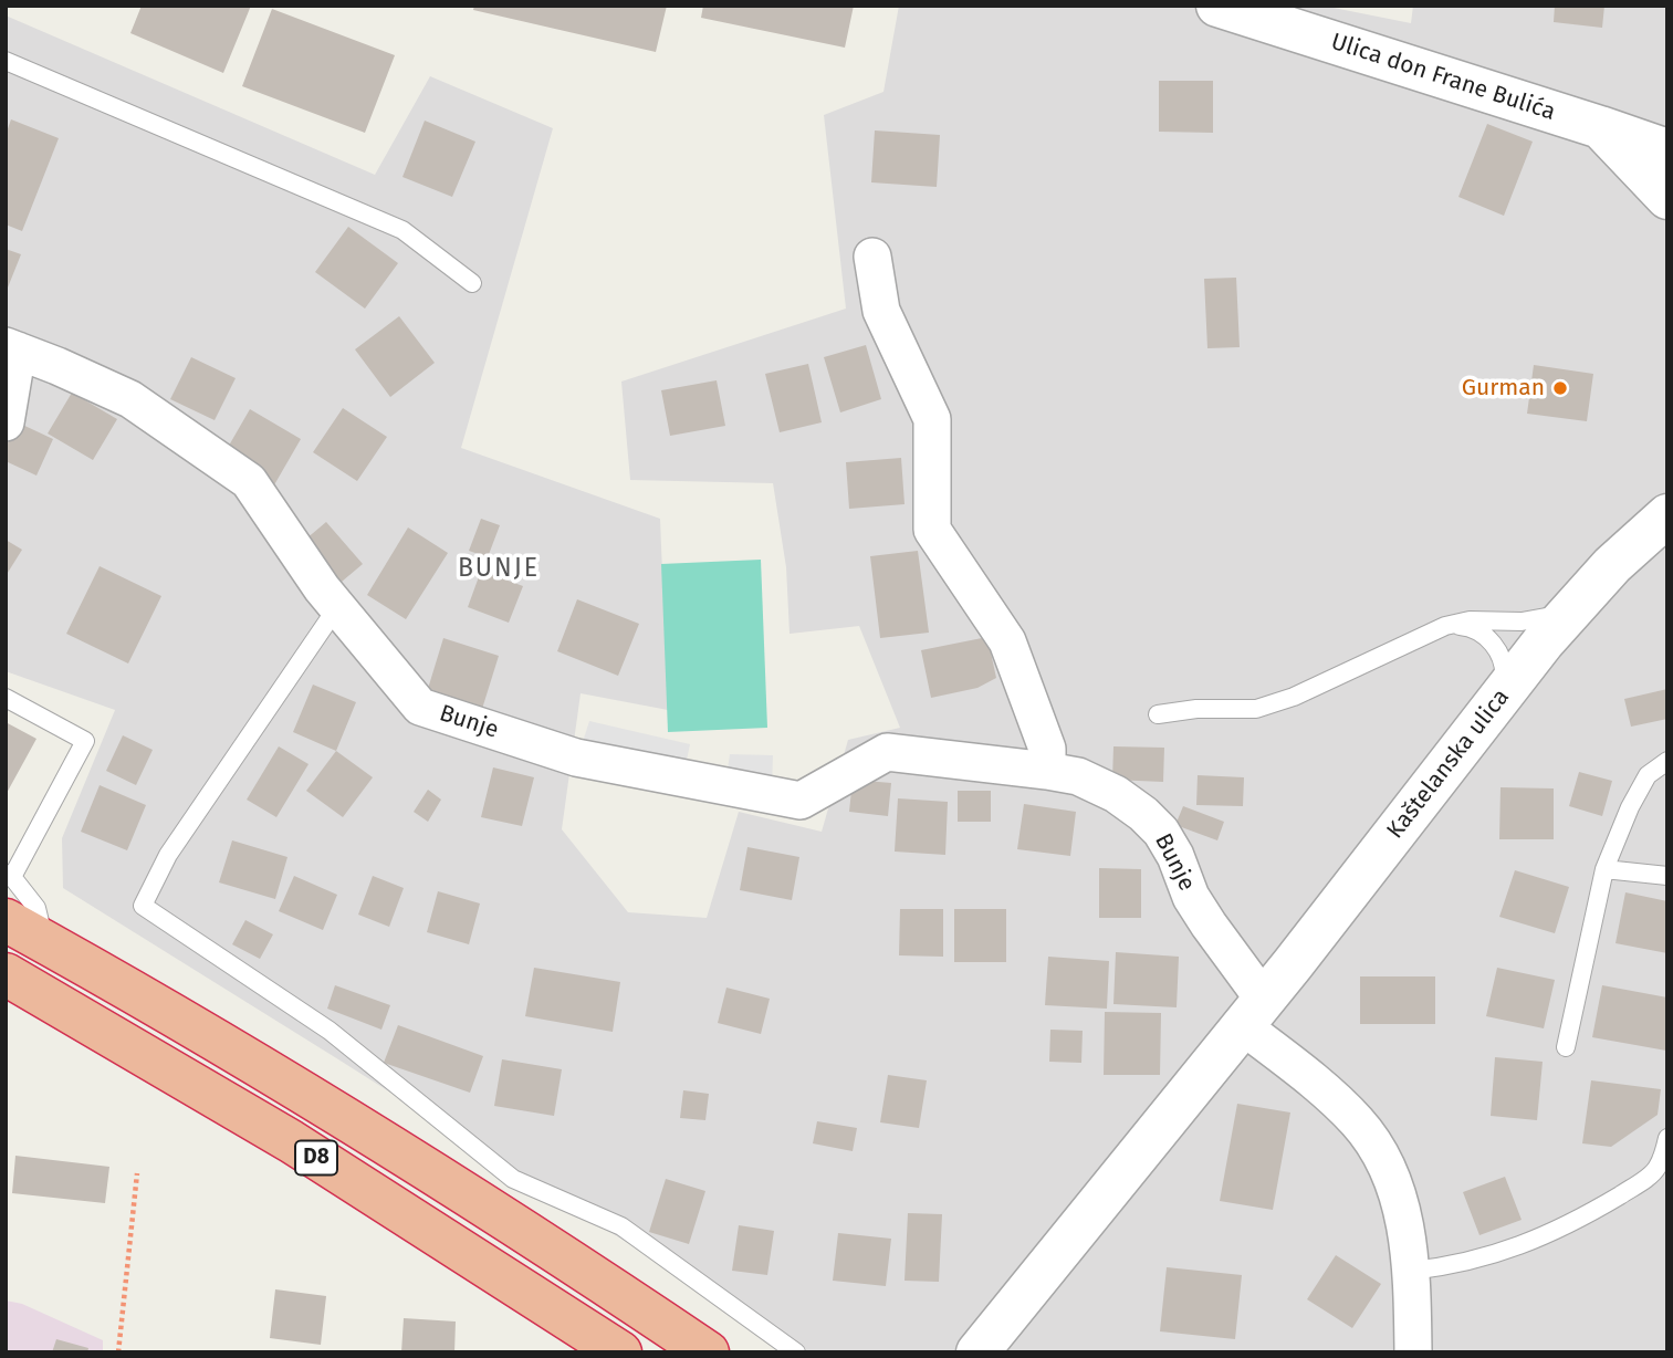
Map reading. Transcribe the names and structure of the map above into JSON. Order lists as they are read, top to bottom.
{
  "streets": {
    "highway": ["D8"],
    "street": ["Ulica don Frane Bulića", "Bunje", "Kaštelanska ulica"]
  },
  "crossings": [
    ["Bunje", "Kaštelanska ulica"]
  ],
  "districts": ["BUNJE"],
  "places": ["Gurman"]
}
